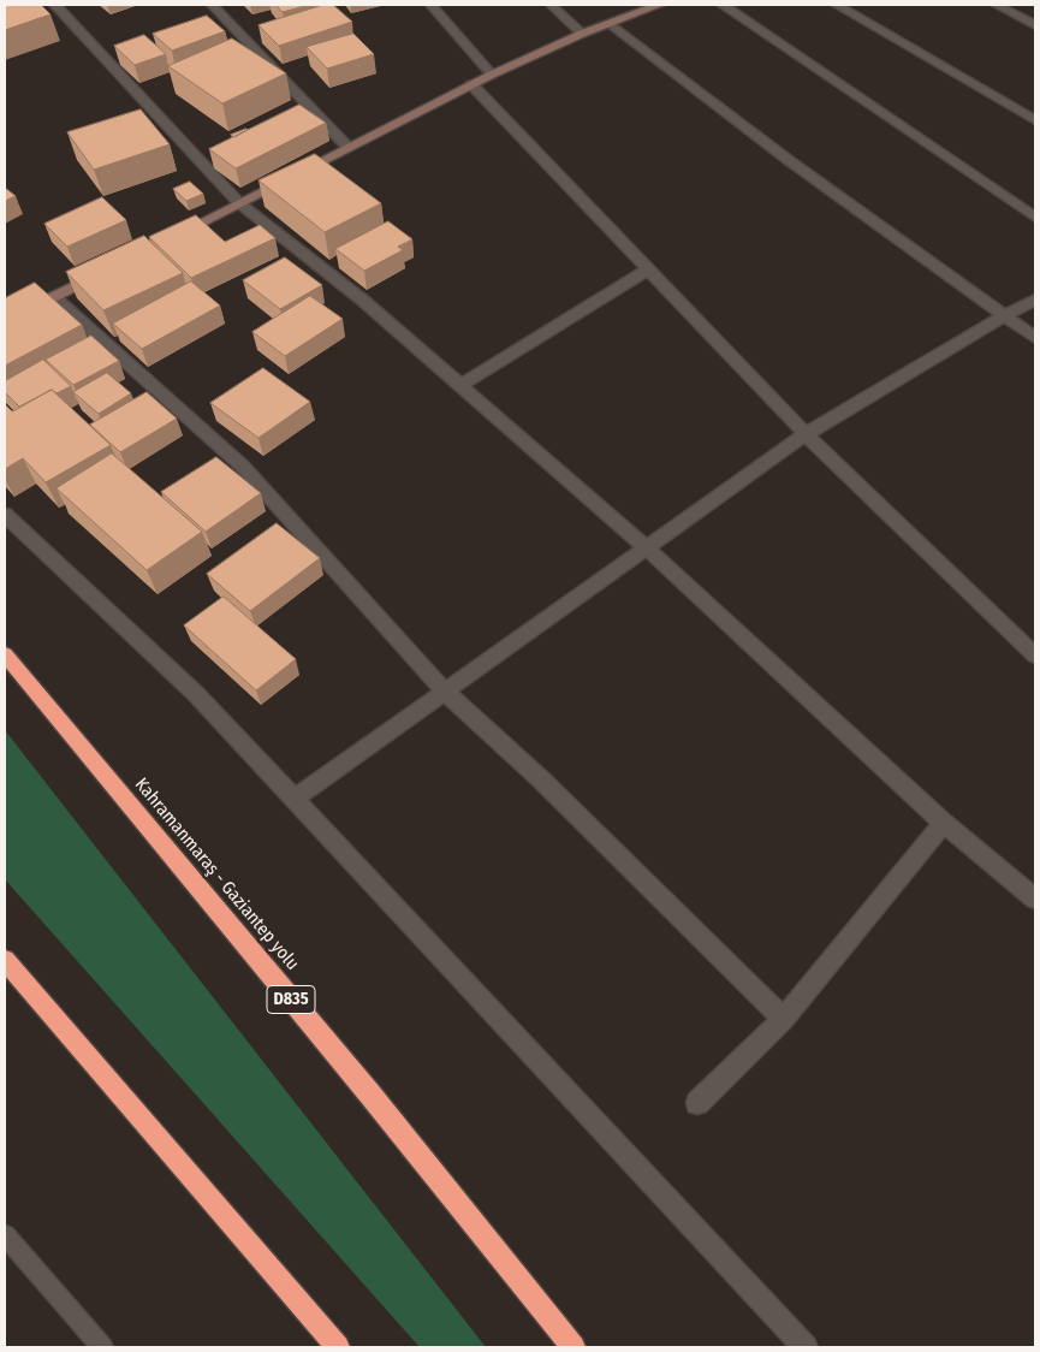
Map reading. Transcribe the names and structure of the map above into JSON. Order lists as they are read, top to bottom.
{
  "streets": {
    "highway": ["Kahramanmaraş - Gaziantep yolu", "D835"]
  }
}
